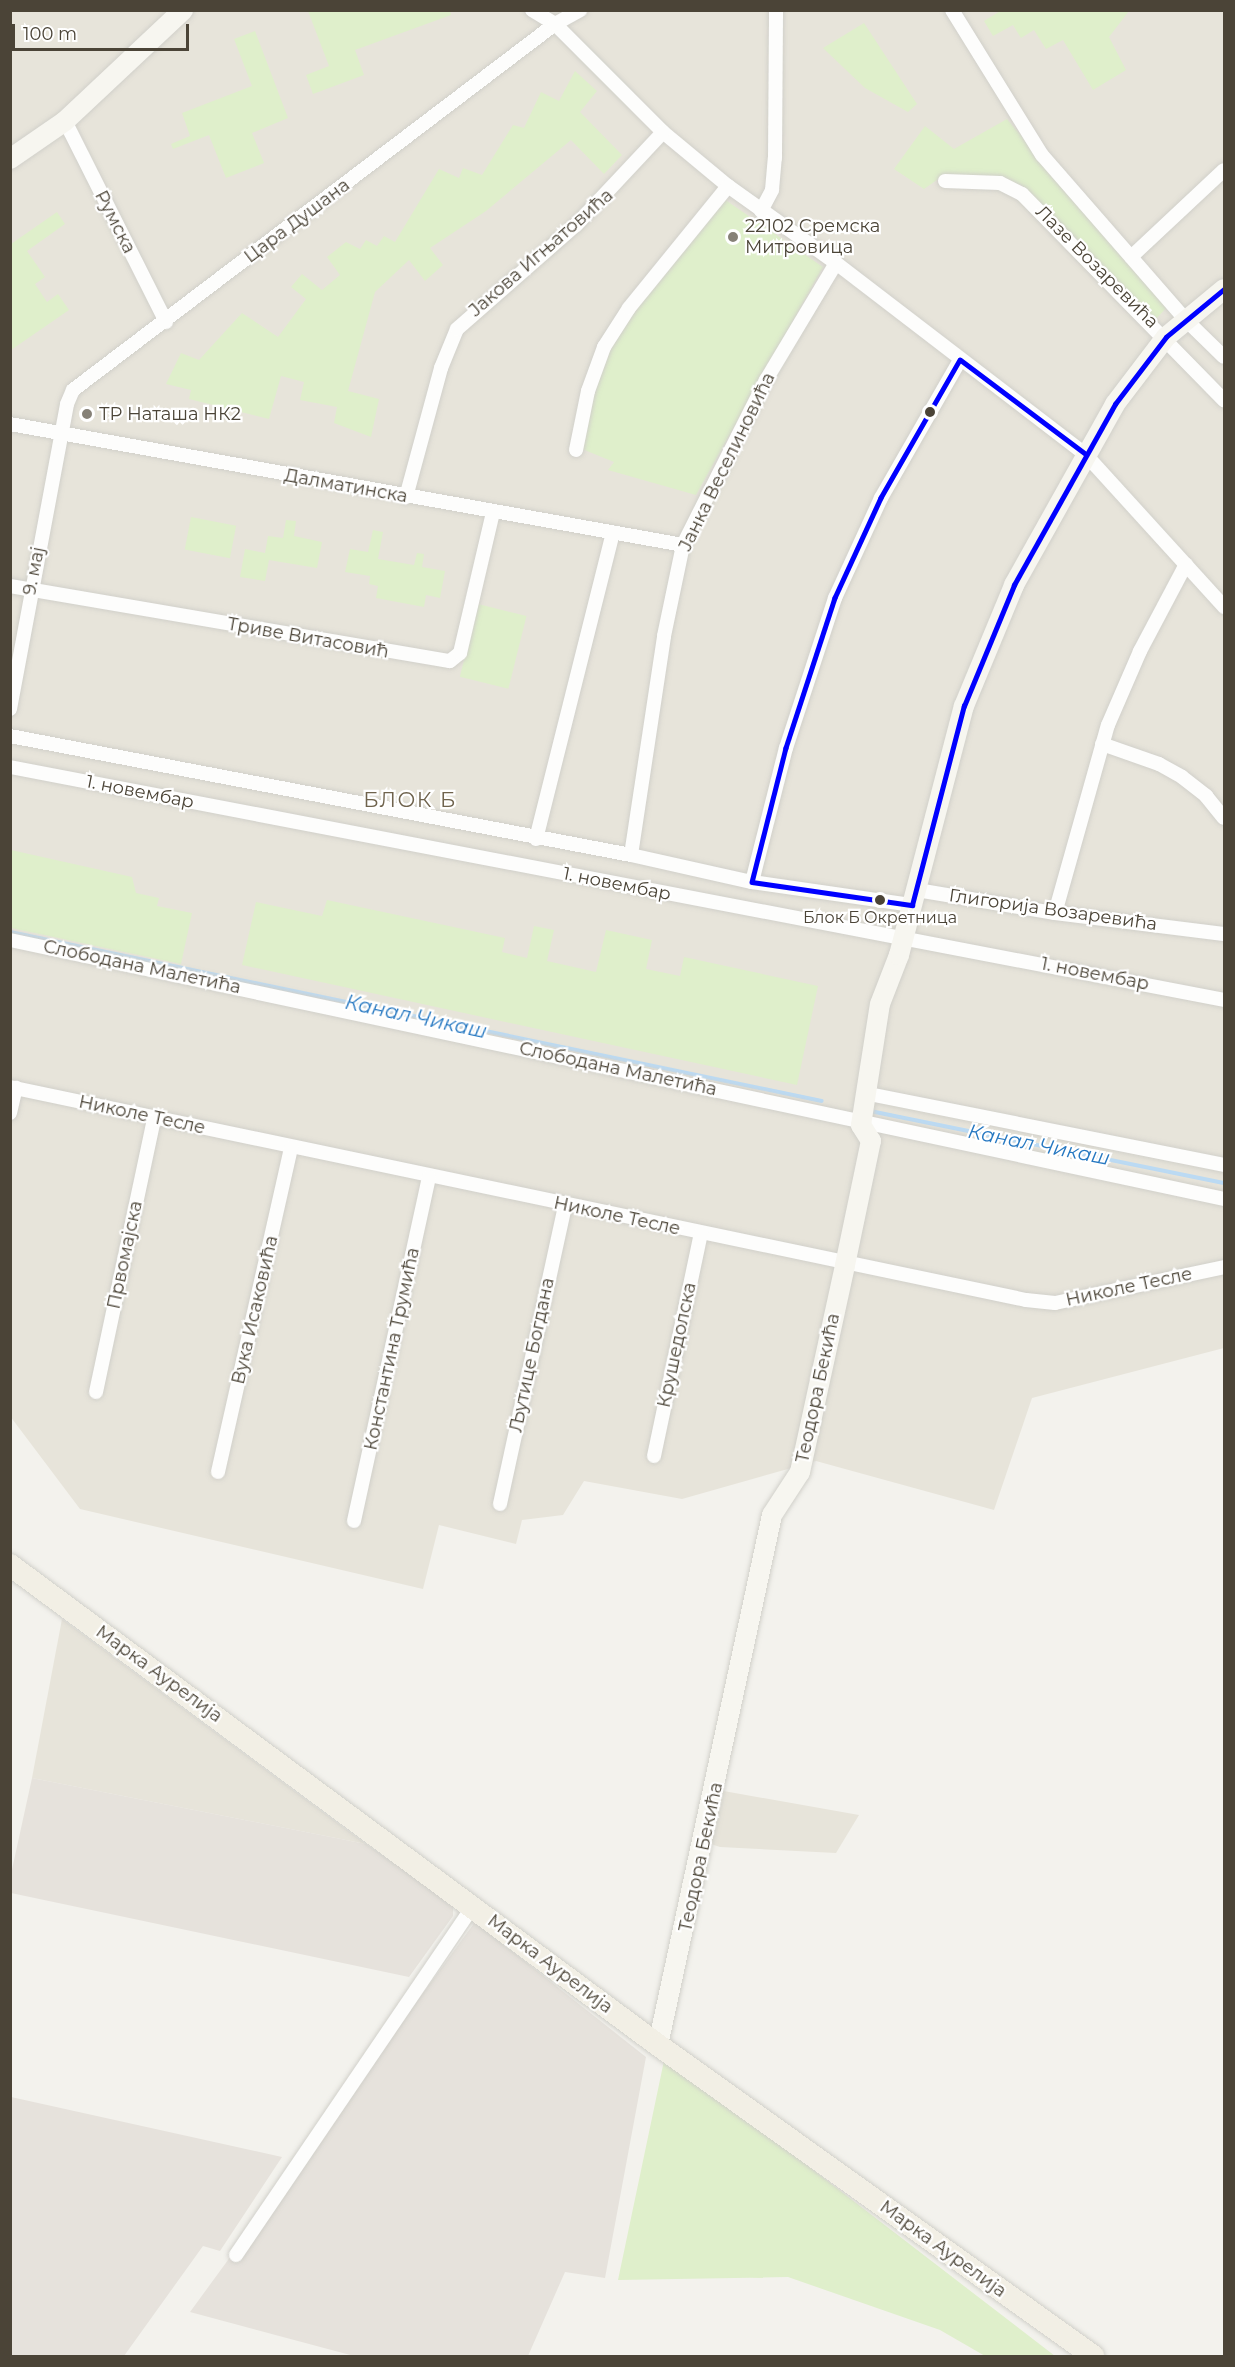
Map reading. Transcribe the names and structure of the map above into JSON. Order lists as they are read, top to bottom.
{
  "streets": {
    "main road": ["Марка Аурелија"],
    "street": [
      "Цара Душана",
      "Румска",
      "Јакова Игњатовића",
      "Лазе Возаревића",
      "Јанка Веселиновића",
      "Далматинска",
      "9. мај",
      "Триве Витасовић",
      "1. новембар",
      "Глигорија Возаревића",
      "Слободана Малетића",
      "Николе Тесле",
      "Првомајска",
      "Вука Исаковића",
      "Крушедолска",
      "Константина Трумића",
      "Љутице Богдана",
      "Теодора Бекића"
    ]
  },
  "crossings": [
    ["Цара Душана", "Румска"],
    ["Цара Душана", "Далматинска"],
    ["Цара Душана", "9. мај"],
    ["Јакова Игњатовића", "Далматинска"],
    ["Лазе Возаревића", "Теодора Бекића"],
    ["Јанка Веселиновића", "Далматинска"],
    ["Јанка Веселиновића", "1. новембар"],
    ["Далматинска", "9. мај"],
    ["Далматинска", "Триве Витасовић"],
    ["9. мај", "Триве Витасовић"],
    ["1. новембар", "Глигорија Возаревића"],
    ["1. новембар", "Теодора Бекића"],
    ["Глигорија Возаревића", "Теодора Бекића"],
    ["Слободана Малетића", "Теодора Бекића"],
    ["Николе Тесле", "Првомајска"],
    ["Николе Тесле", "Вука Исаковића"],
    ["Николе Тесле", "Крушедолска"],
    ["Николе Тесле", "Константина Трумића"],
    ["Николе Тесле", "Љутице Богдана"],
    ["Николе Тесле", "Теодора Бекића"],
    ["Теодора Бекића", "Марка Аурелија"]
  ],
  "districts": ["БЛОК Б"],
  "water": ["Канал Чикаш"],
  "places": ["22102 Сремска Митровица", "ТР Наташа НК2", "Блок Б Окретница"],
  "scale_bar": "100 m"
}
